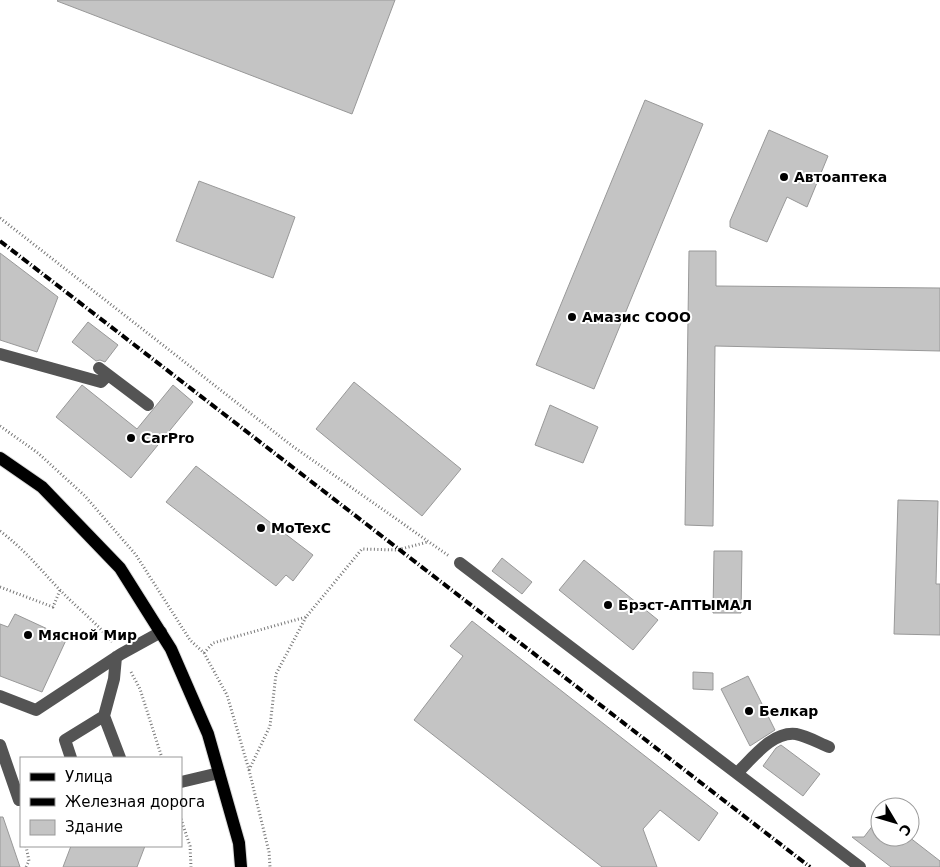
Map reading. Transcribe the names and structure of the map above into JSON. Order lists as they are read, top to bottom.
{
  "places": [
    "Автоаптека",
    "Амазис СООО",
    "CarPro",
    "MoTexC",
    "Брэст-АПТЫМАЛ",
    "Мясной Мир",
    "Белкар"
  ],
  "legend": ["Улица", "Железная дорога", "Здание"],
  "north": "bottom right"
}
